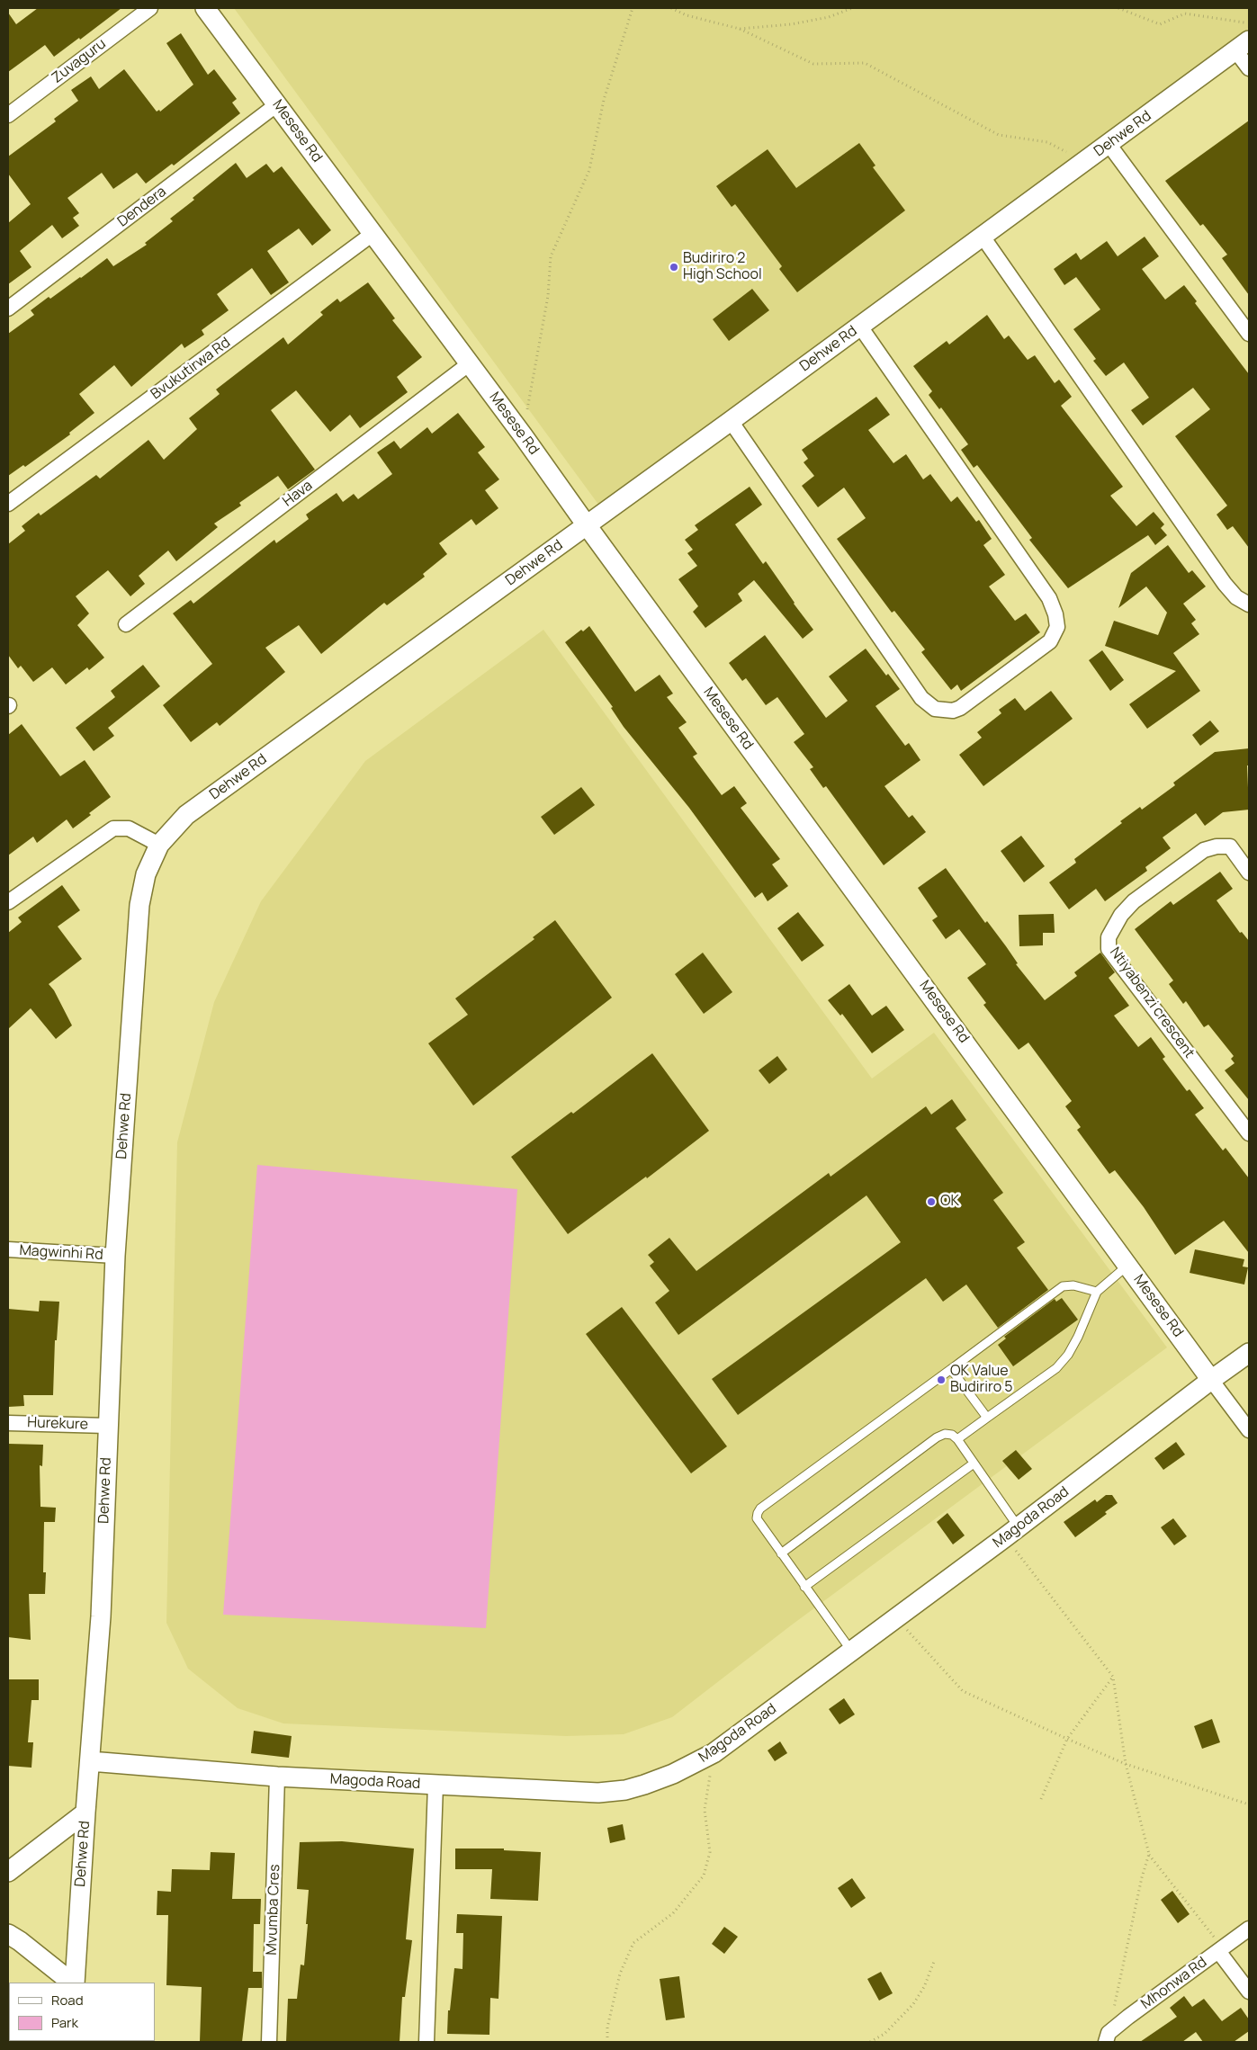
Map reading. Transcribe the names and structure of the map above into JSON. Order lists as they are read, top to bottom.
{
  "streets": {
    "street": [
      "Zuvaguru",
      "Mesese Rd",
      "Dehwe Rd",
      "Dendera",
      "Bvukutirwa Rd",
      "Hava",
      "Ntiyabenzi crescent",
      "Magwinhi Rd",
      "Hurekure",
      "Magoda Road",
      "Mvumba Cres",
      "Mhonwa Rd"
    ]
  },
  "crossings": [
    ["Mesese Rd", "Dehwe Rd"],
    ["Mesese Rd", "Dendera"],
    ["Mesese Rd", "Bvukutirwa Rd"],
    ["Mesese Rd", "Hava"],
    ["Mesese Rd", "Magoda Road"],
    ["Dehwe Rd", "Magwinhi Rd"],
    ["Dehwe Rd", "Hurekure"],
    ["Dehwe Rd", "Magoda Road"],
    ["Magoda Road", "Mvumba Cres"]
  ],
  "places": ["Budiriro 2 High School", "OK", "OK Value Budiriro 5"],
  "legend": ["Road", "Park"]
}
